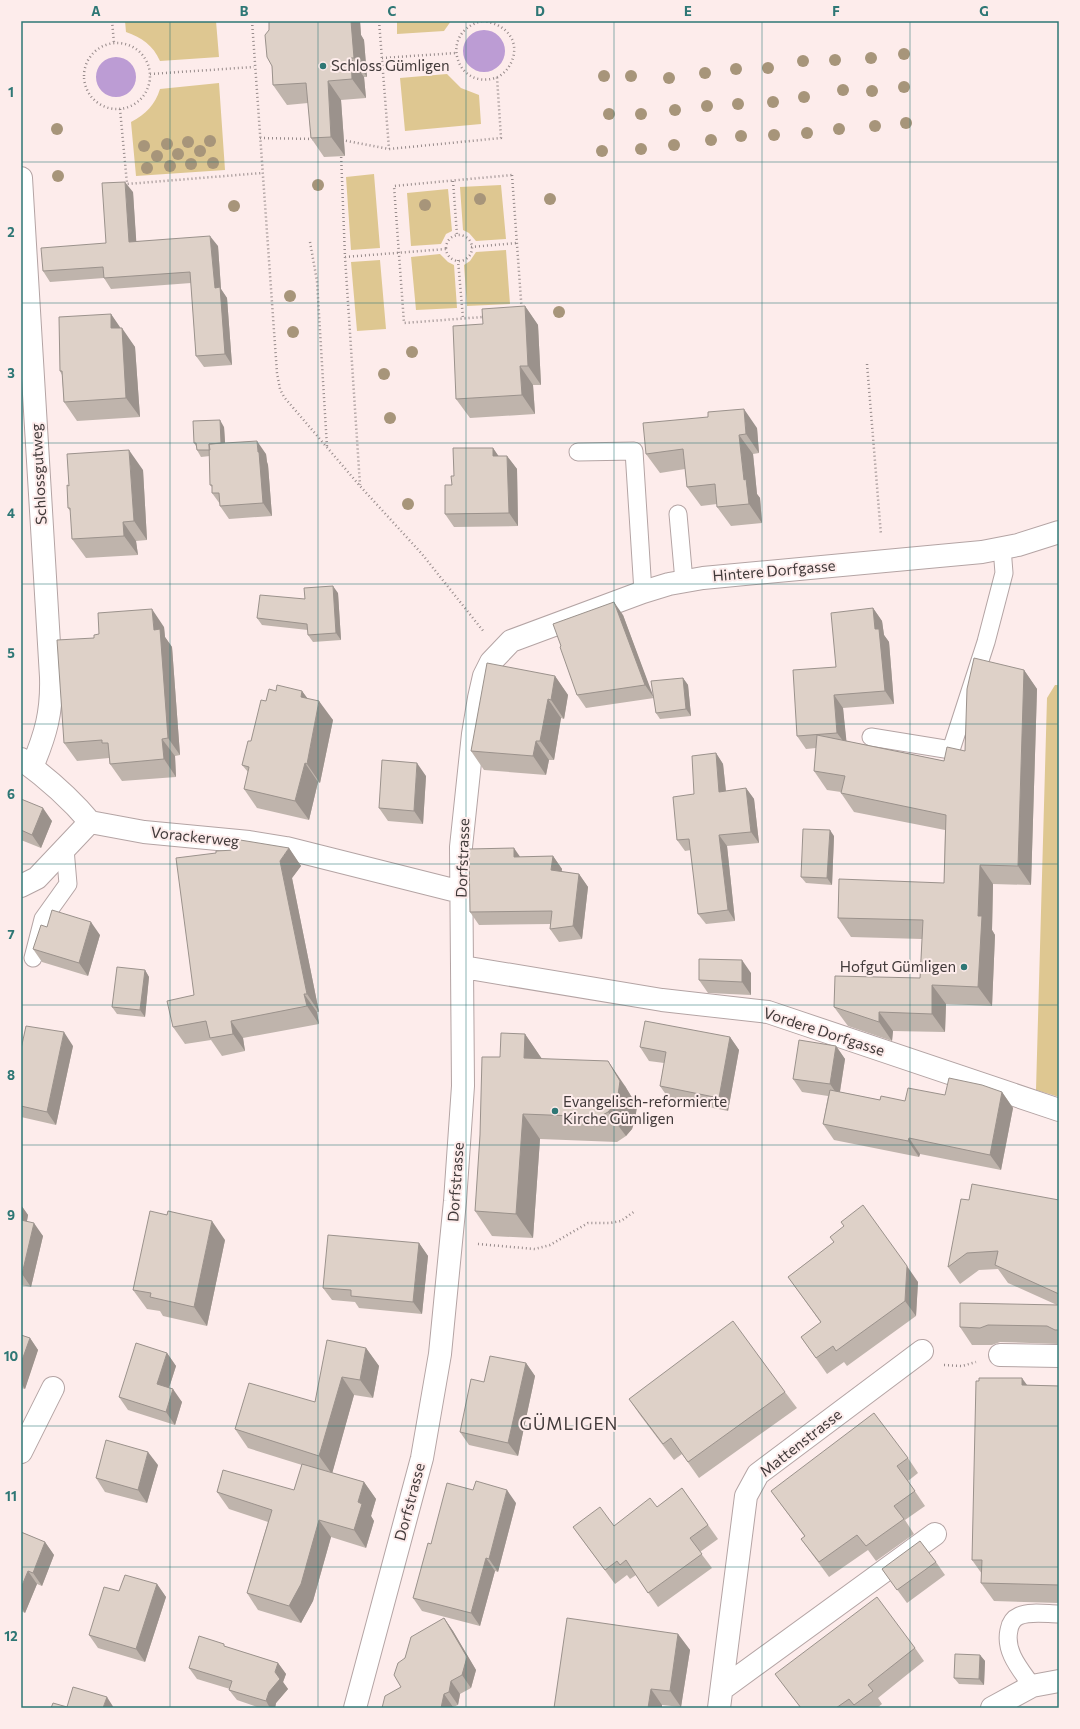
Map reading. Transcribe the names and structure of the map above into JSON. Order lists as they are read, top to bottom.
{
  "streets": {
    "street": [
      "Schlossgutweg",
      "Hintere Dorfgasse",
      "Vorackerweg",
      "Dorfstrasse",
      "Vordere Dorfgasse",
      "Mattenstrasse"
    ]
  },
  "crossings": [
    ["Hintere Dorfgasse", "Dorfstrasse"],
    ["Vorackerweg", "Dorfstrasse"],
    ["Dorfstrasse", "Vordere Dorfgasse"]
  ],
  "districts": ["GÜMLIGEN"],
  "places": ["Schloss Gümligen", "Hofgut Gümligen", "Evangelisch-reformierte Kirche Gümligen"],
  "grid": {
    "columns": [
      "A",
      "B",
      "C",
      "D",
      "E",
      "F",
      "G"
    ],
    "rows": [
      "1",
      "2",
      "3",
      "4",
      "5",
      "6",
      "7",
      "8",
      "9",
      "10",
      "11",
      "12"
    ]
  }
}
